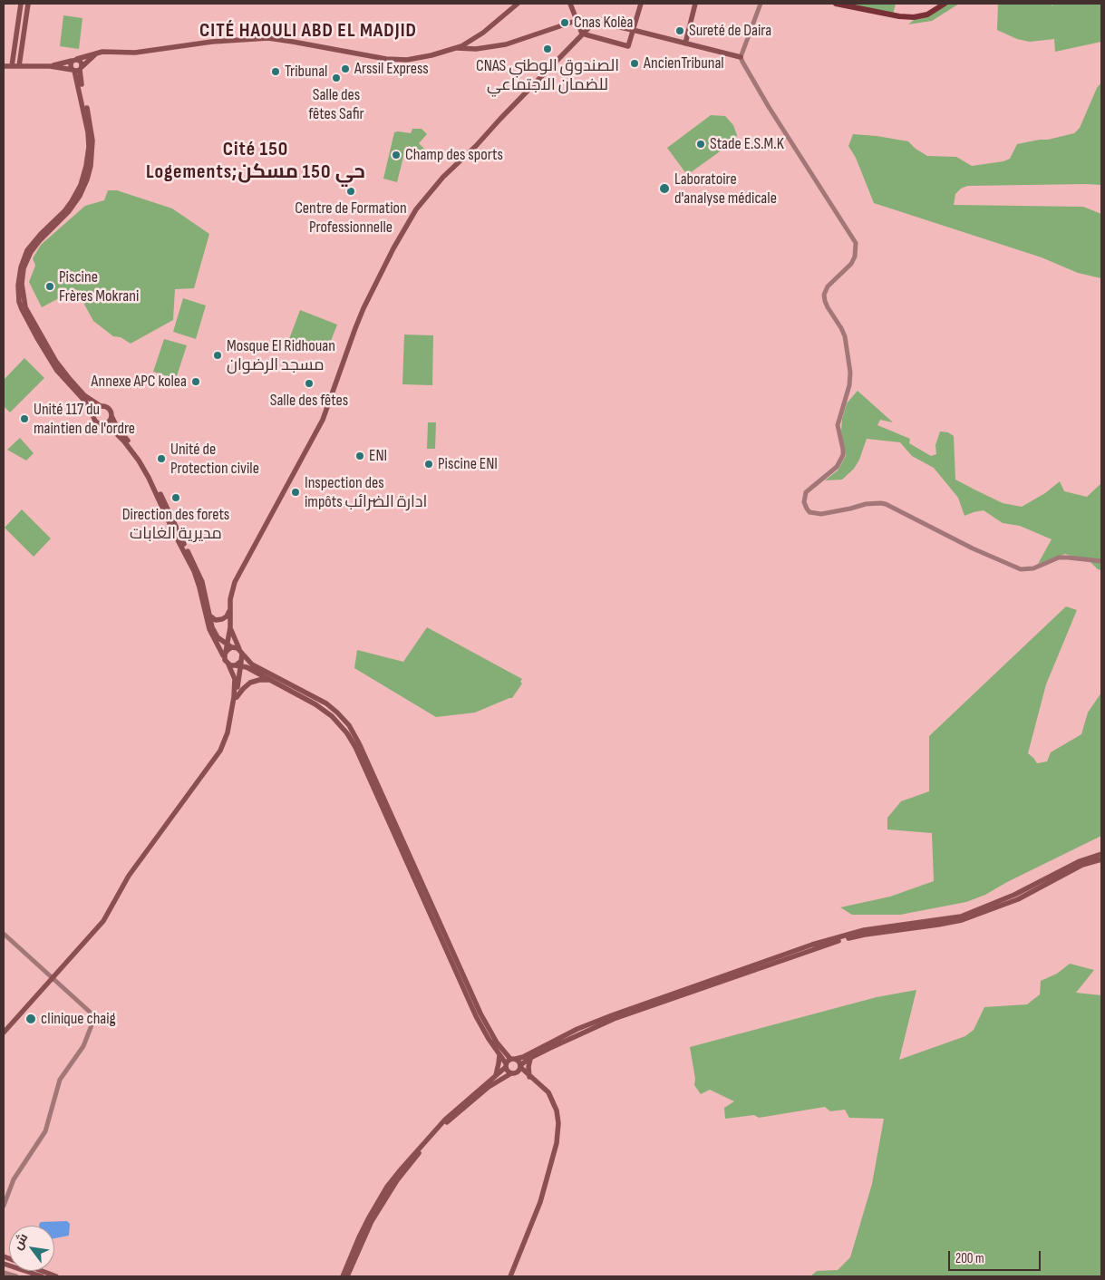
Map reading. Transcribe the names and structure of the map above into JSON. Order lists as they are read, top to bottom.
{
  "districts": ["CITÉ HAOULI ABD EL MADJID", "Cité 150 Logements;حي 150 مسكن"],
  "places": [
    "Cnas Kolèa",
    "Sureté de Daira",
    "CNAS الصندوق الوطني للضمان الاجتماعي",
    "AncienTribunal",
    "Arssil Express",
    "Tribunal",
    "Salle des fêtes Safir",
    "Stade E.S.M.K",
    "Champ des sports",
    "Laboratoire d'analyse médicale",
    "Centre de Formation Professionnelle",
    "Piscine Frères Mokrani",
    "Mosque El Ridhouan مسجد الرضوان",
    "Annexe APC kolea",
    "Salle des fêtes",
    "Unité 117 du maintien de l'ordre",
    "ENI",
    "Unité de Protection civile",
    "Piscine ENI",
    "Inspection des impôts ادارة الضرائب",
    "Direction des forets مديرية الغابات",
    "clinique chaig"
  ],
  "scale_bar": "200 m",
  "north": "top left"
}
